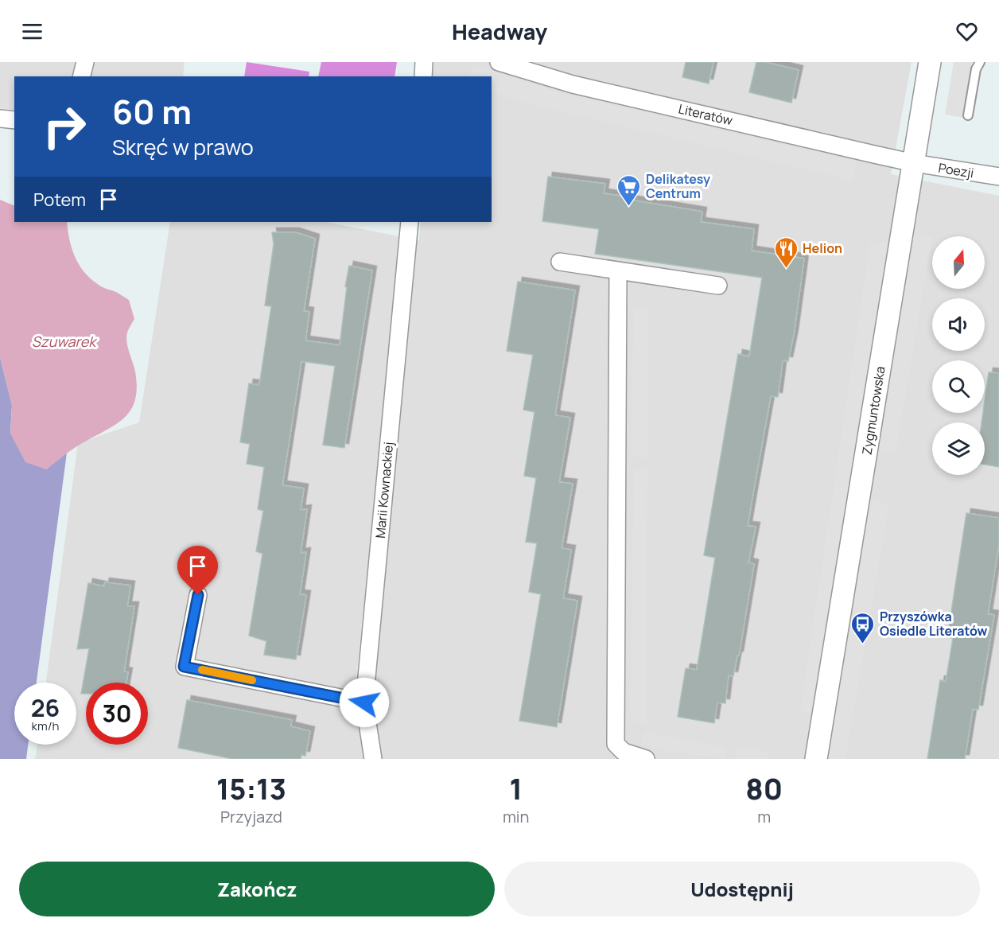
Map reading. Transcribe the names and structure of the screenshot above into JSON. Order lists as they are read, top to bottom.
{
  "streets": {
    "street": [
      "Literatów",
      "Poezji",
      "Zygmuntowska",
      "Marii Kownackiej"
    ]
  },
  "crossings": [
    ["Literatów", "Poezji"],
    ["Literatów", "Zygmuntowska"],
    ["Poezji", "Zygmuntowska"]
  ],
  "water": ["Szuwarek"],
  "places": {
    "supermarket": ["Delikatesy Centrum"],
    "restaurant": ["Helion"],
    "bus stop": ["Przyszówka Osiedle Literatów"]
  },
  "north": "top",
  "page": {
    "header": "Headway",
    "turn": ["60 m", "Skręć w prawo"],
    "then": "Potem",
    "speed": "26 km/h",
    "limit": "30",
    "eta": [
      "15:13",
      "Przyjazd",
      "1",
      "min",
      "80",
      "m"
    ],
    "buttons": ["Zakończ", "Udostępnij"]
  }
}
